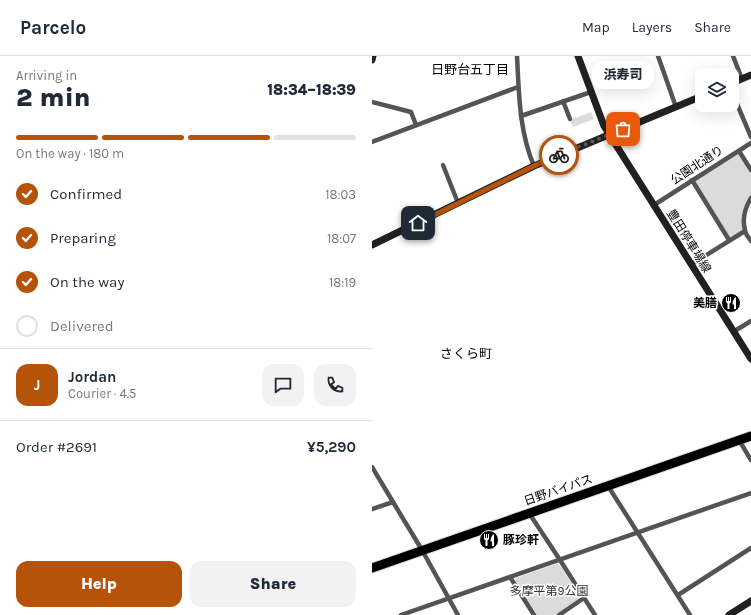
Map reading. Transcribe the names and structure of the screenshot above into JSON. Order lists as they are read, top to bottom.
{
  "streets": {
    "highway": ["日野バイパス"],
    "main road": ["豊田停車場線"],
    "street": ["公園北通り"]
  },
  "crossings": [
    ["公園北通り", "豊田停車場線"]
  ],
  "districts": ["日野台五丁目", "さくら町"],
  "parks": ["多摩平第9公園"],
  "places": {
    "other": ["浜寿司"],
    "restaurant": ["美膳", "豚珍軒"]
  },
  "page": {
    "header": "Parcelo",
    "nav": ["Map", "Layers", "Share"],
    "heading": ["2 min", "Arriving in", "18:34–18:39"],
    "panel": [
      "Jordan",
      "Courier · 4.5",
      "Order #2691",
      "¥5,290"
    ],
    "bubble": "浜寿司",
    "bar": "On the way · 180 m",
    "list": [
      ["Confirmed", "18:03"],
      ["Preparing", "18:07"],
      ["On the way", "18:19"],
      "Delivered"
    ],
    "round": "J",
    "buttons": ["Help", "Share"]
  }
}
